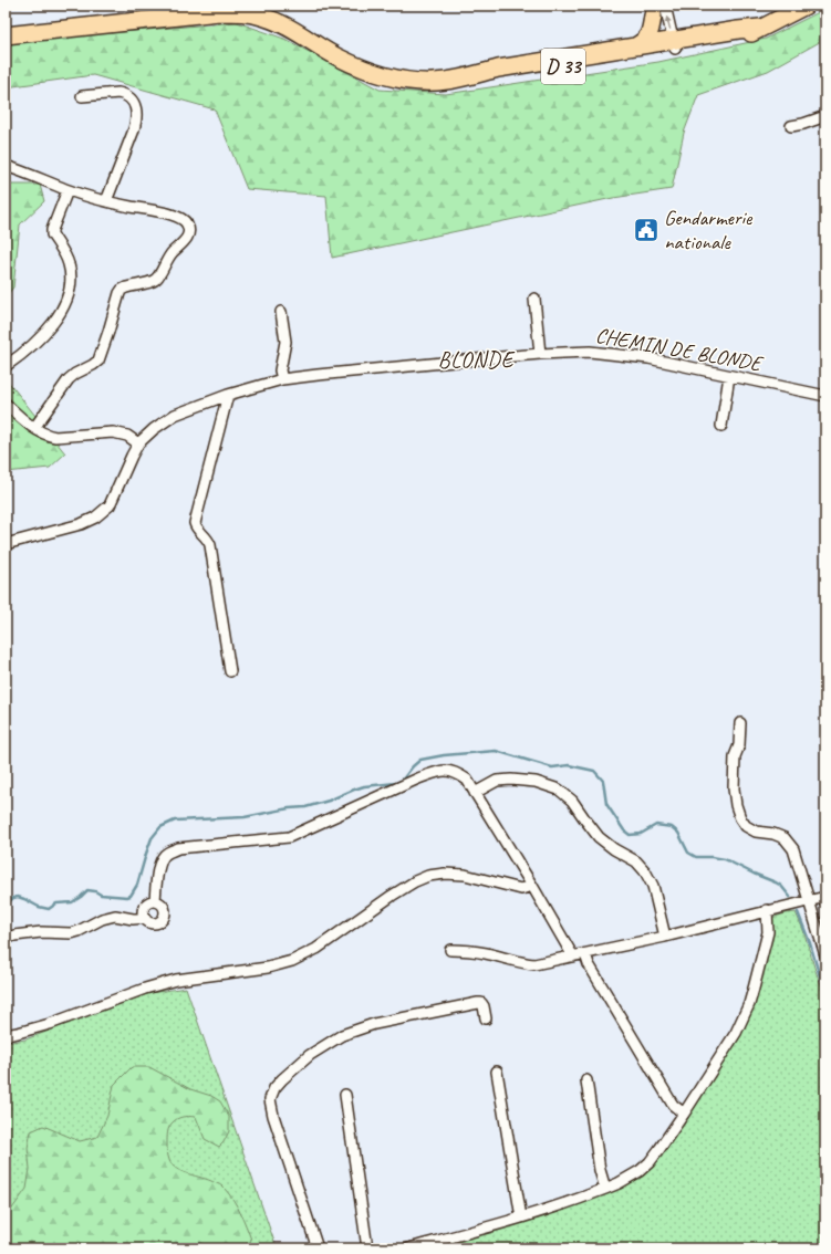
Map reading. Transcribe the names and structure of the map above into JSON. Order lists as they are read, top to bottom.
{
  "streets": {
    "main road": ["D 33"],
    "street": ["CHEMIN DE BLONDE"]
  },
  "districts": ["BLONDE"],
  "places": {
    "public building": ["Gendarmerie nationale"]
  }
}
